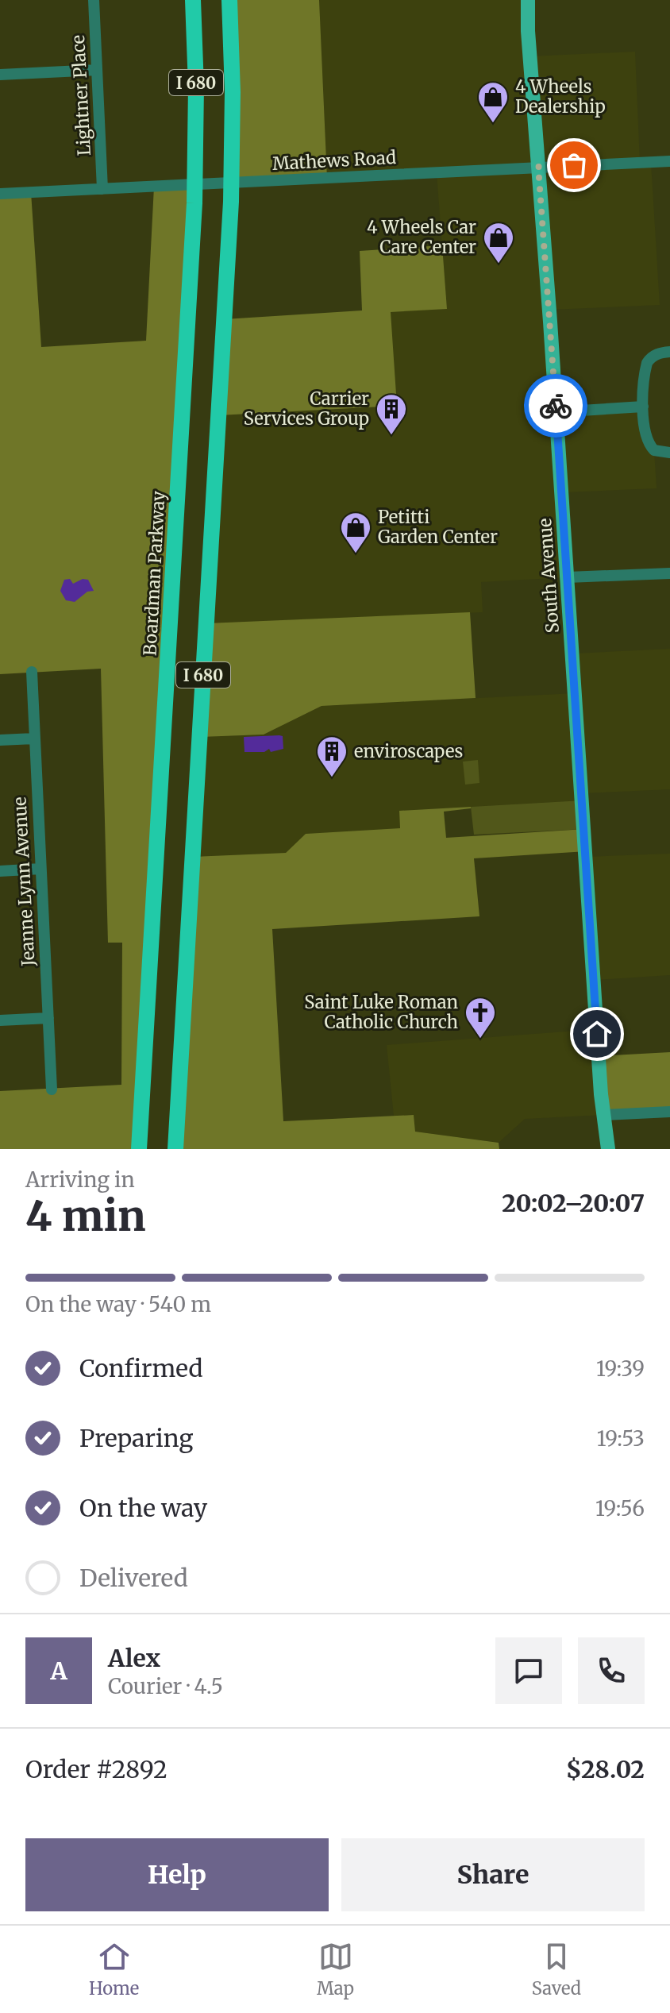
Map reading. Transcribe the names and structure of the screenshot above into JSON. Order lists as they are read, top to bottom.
{
  "streets": {
    "highway": ["I 680", "Boardman Parkway"],
    "main road": ["South Avenue"],
    "street": ["Lightner Place", "Mathews Road", "Jeanne Lynn Avenue"]
  },
  "crossings": [
    ["Lightner Place", "Mathews Road"],
    ["Mathews Road", "South Avenue"]
  ],
  "places": {
    "shop": ["4 Wheels Dealership", "4 Wheels Car Care Center", "Petitti Garden Center"],
    "building": ["Carrier Services Group", "enviroscapes"],
    "church": ["Saint Luke Roman Catholic Church"]
  },
  "page": {
    "heading": ["4 min", "Arriving in", "20:02–20:07"],
    "panel": [
      "Alex",
      "Courier · 4.5",
      "Order #2892",
      "$28.02"
    ],
    "bar": "On the way · 540 m",
    "list": [
      ["Confirmed", "19:39"],
      ["Preparing", "19:53"],
      ["On the way", "19:56"],
      "Delivered"
    ],
    "round": "A",
    "buttons": ["Help", "Share"],
    "tabs": ["Home", "Map", "Saved"]
  }
}
